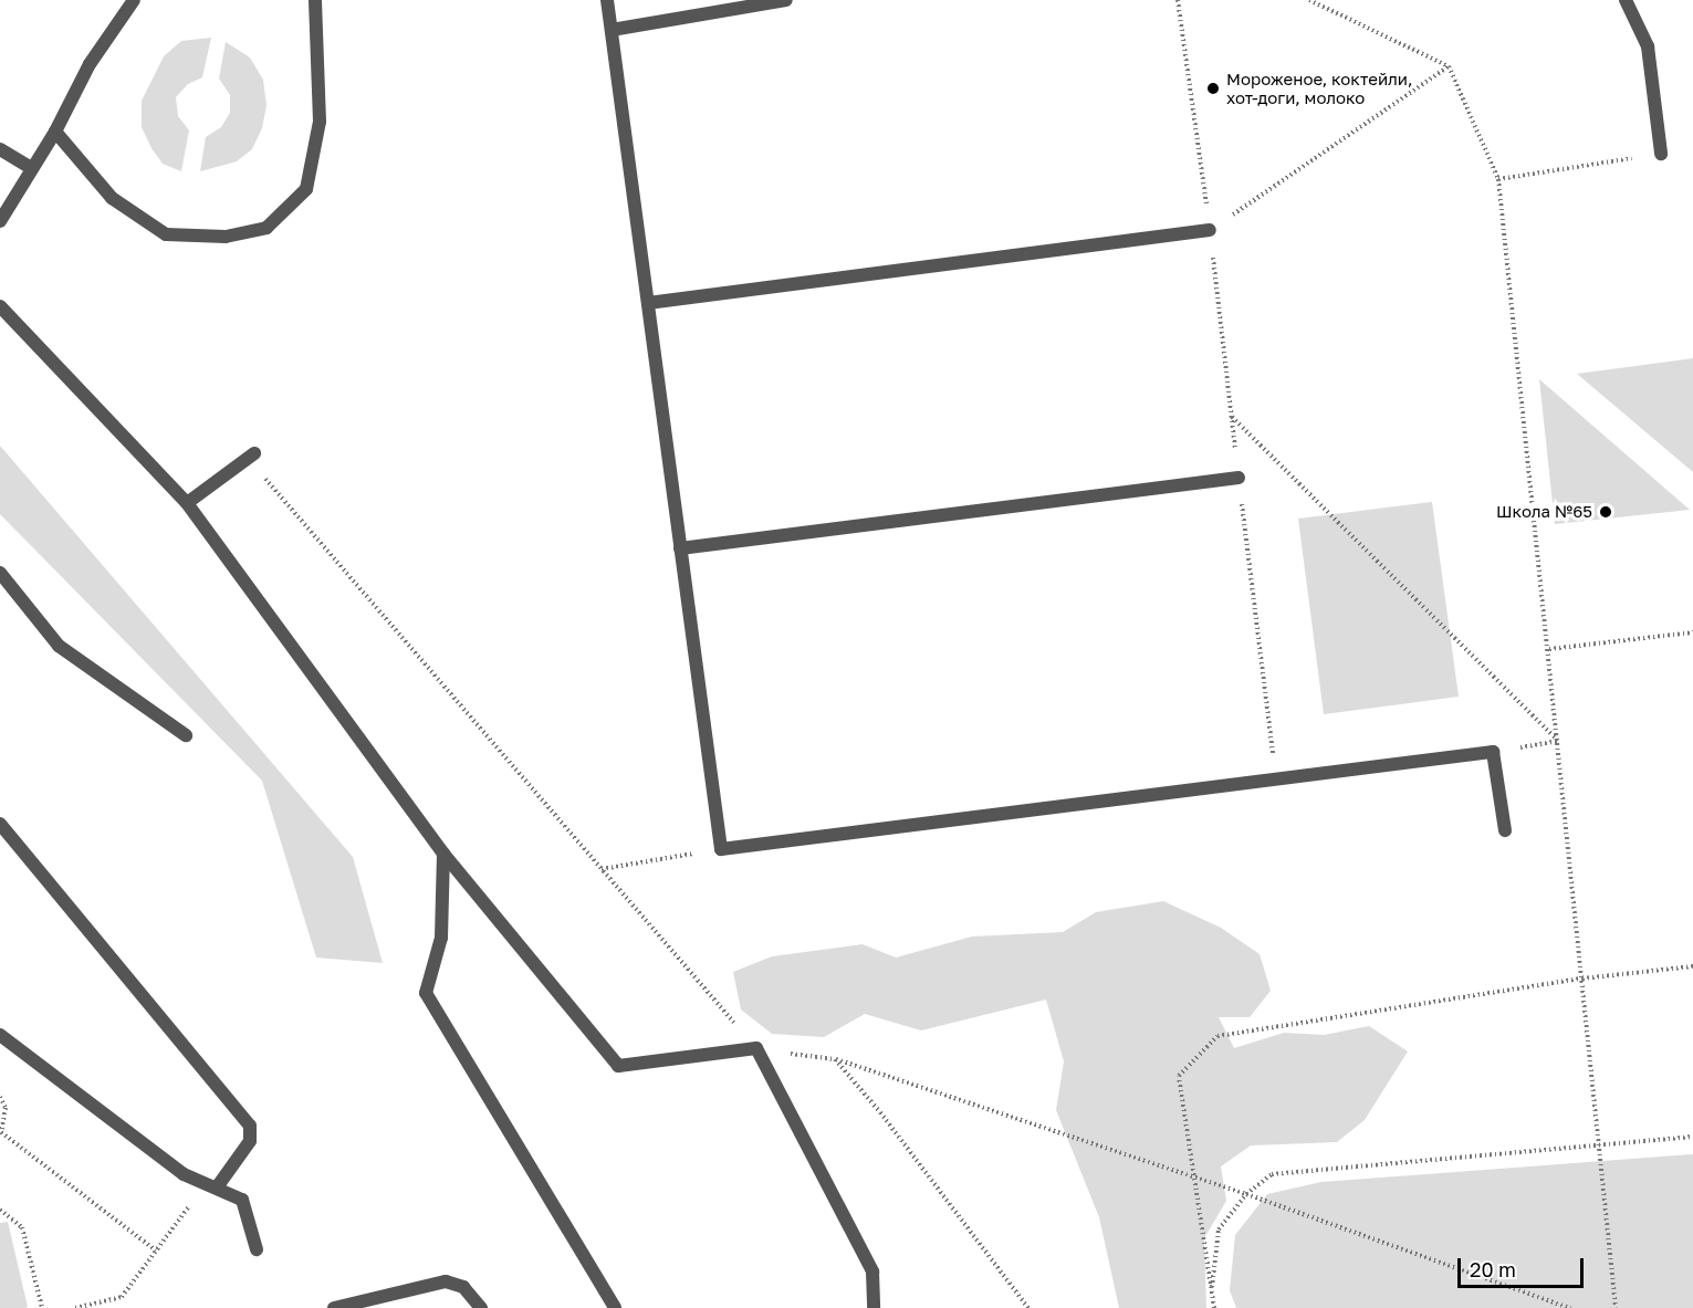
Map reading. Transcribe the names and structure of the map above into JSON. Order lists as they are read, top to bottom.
{
  "places": ["Мороженое, коктейли, хот-доги, молоко", "Школа №65"],
  "scale_bar": "20 m"
}
